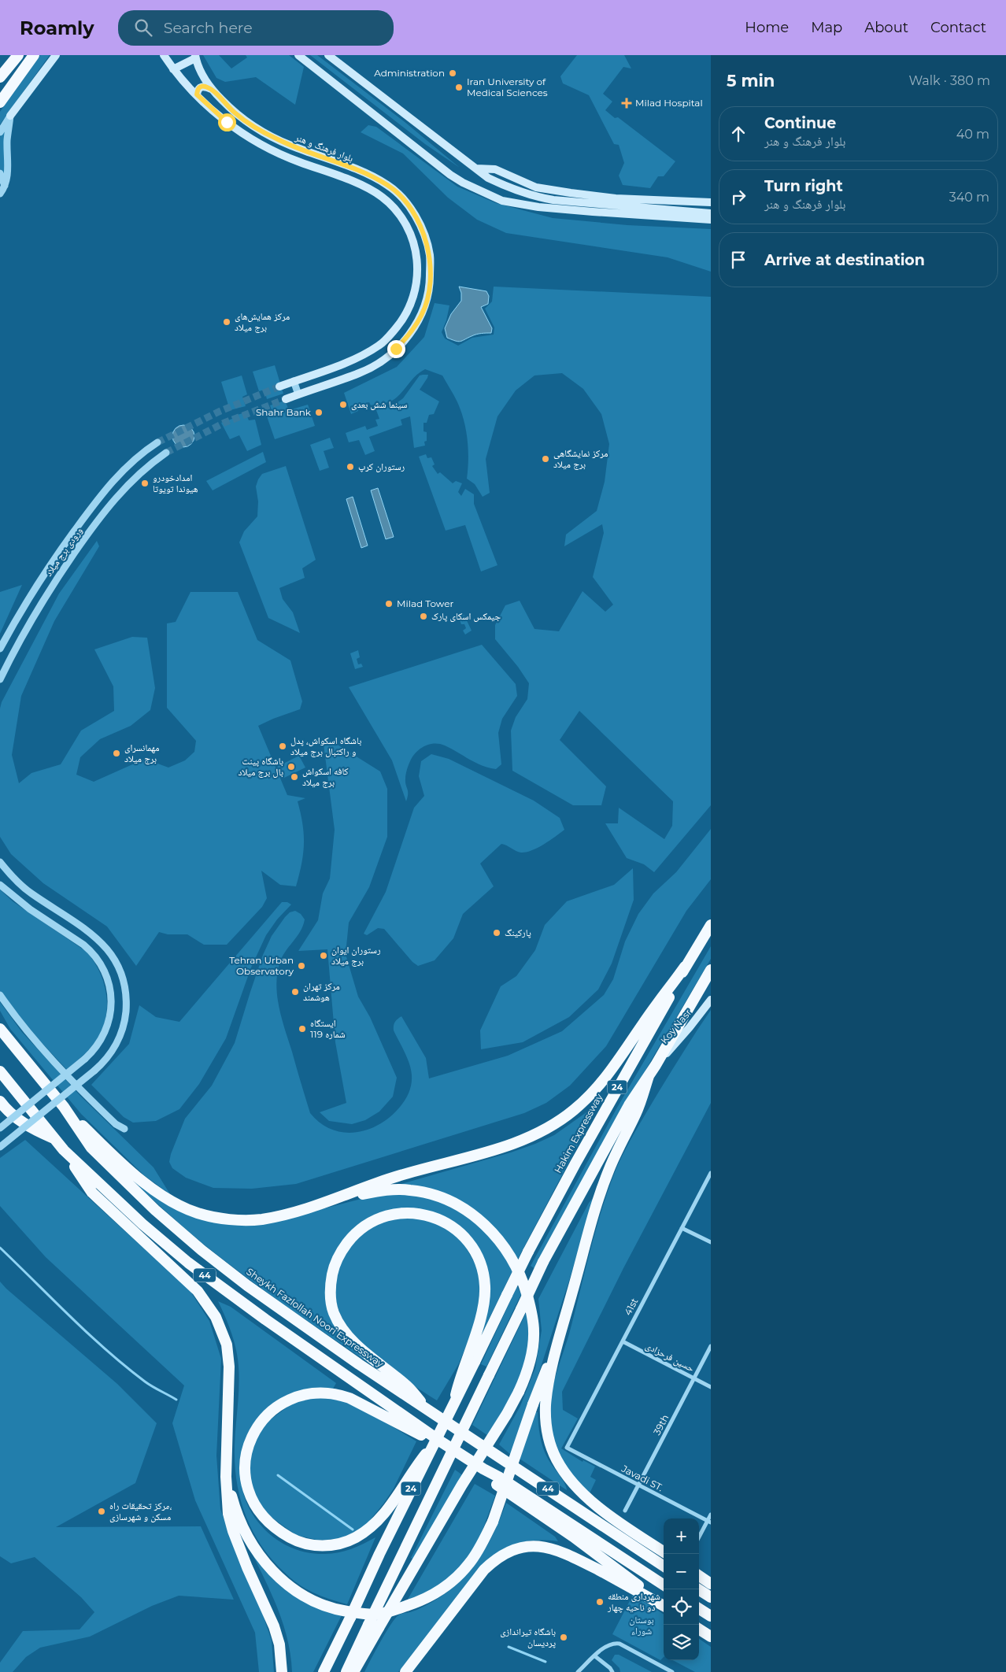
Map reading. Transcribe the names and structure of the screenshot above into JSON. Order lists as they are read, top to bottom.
{
  "streets": {
    "highway": [
      "24",
      "Hakim Expressway",
      "44",
      "Sheykh Fazlollah Noori Expressway"
    ],
    "main road": ["بلوار فرهنگ و هنر", "Koy Nasr"],
    "street": [
      "ورودی برج میلاد",
      "41st",
      "حسین فرحزادی",
      "39th",
      "Javadi ST."
    ]
  },
  "crossings": [
    ["Koy Nasr", "24"],
    ["24", "Hakim Expressway"],
    ["41st", "حسین فرحزادی"],
    ["41st", "Javadi ST."],
    ["حسین فرحزادی", "39th"],
    ["39th", "Javadi ST."]
  ],
  "parks": ["بوستان شوراء"],
  "places": {
    "other": [
      "Administration",
      "Iran University of Medical Sciences",
      "مرکز همایش‌های برج میلاد",
      "سینما شش بعدی",
      "Shahr Bank",
      "مرکز نمایشگاهی برج میلاد",
      "رستوران کرپ",
      "امدادخودرو هیوندا تویوتا",
      "Milad Tower",
      "جیمکس اسکای پارک",
      "باشگاه اسکواش، پدل و راکتبال برج میلاد",
      "مهمانسرای برج میلاد",
      "باشگاه پینت بال برج میلاد",
      "کافه اسکواش برج میلاد",
      "پارکینگ",
      "رستوران ایوان برج میلاد",
      "Tehran Urban Observatory",
      "مرکز تهران هوشمند",
      "ایستگاه شماره 119",
      "مرکز تحقیقات راه، مسکن و شهرسازی",
      "شهرداری منطقه دو ناحیه چهار",
      "باشگاه تیراندازی پردیسان"
    ],
    "health": ["Milad Hospital"]
  },
  "page": {
    "header": "Roamly",
    "search": "Search here",
    "nav": [
      "Home",
      "Map",
      "About",
      "Contact"
    ],
    "heading": ["5 min", "Walk · 380 m"],
    "list": [
      ["Continue", "بلوار فرهنگ و هنر", "40 m"],
      ["Turn right", "بلوار فرهنگ و هنر", "340 m"],
      "Arrive at destination"
    ],
    "map_buttons": ["+", "−"]
  }
}
